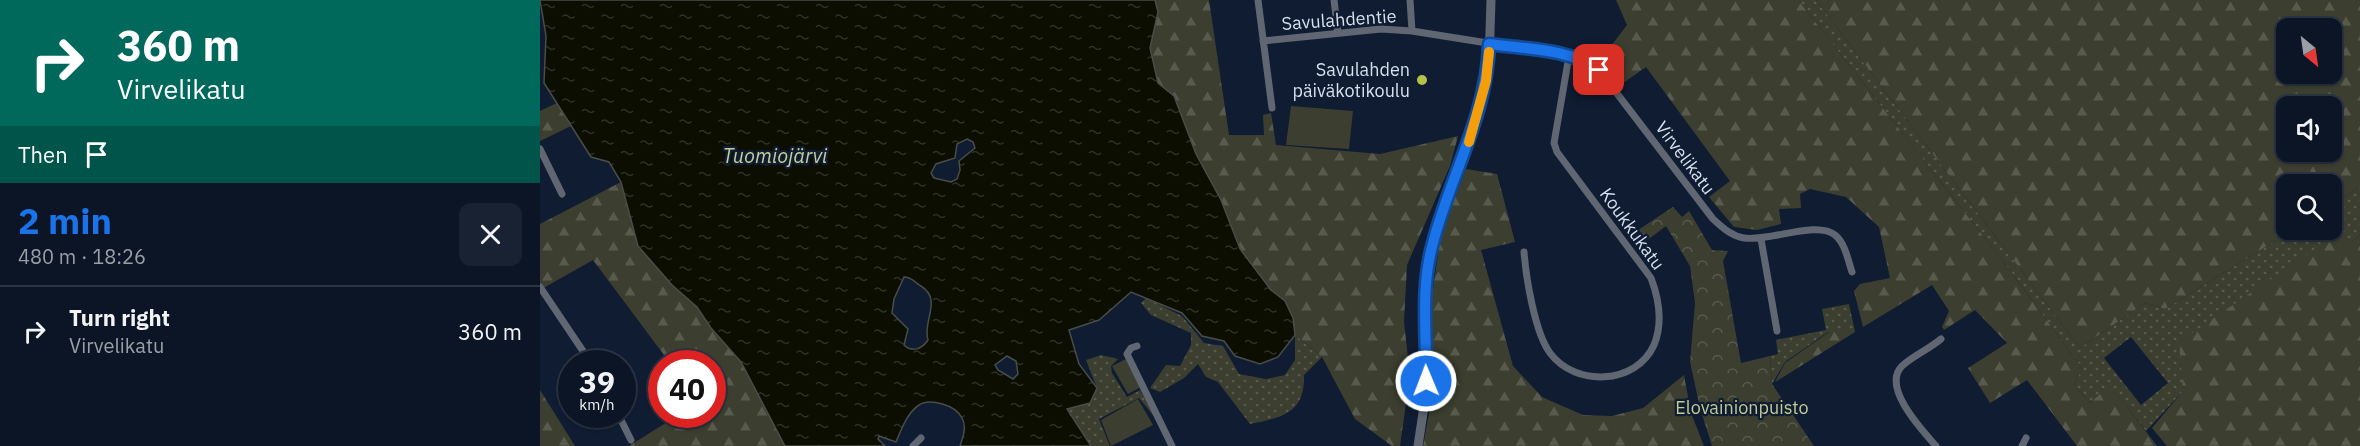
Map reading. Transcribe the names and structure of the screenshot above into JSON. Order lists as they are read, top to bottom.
{
  "streets": {
    "street": ["Savulahdentie", "Virvelikatu", "Koukkukatu"]
  },
  "crossings": [
    ["Savulahdentie", "Virvelikatu"],
    ["Virvelikatu", "Koukkukatu"]
  ],
  "water": ["Tuomiojärvi"],
  "parks": ["Elovainionpuisto"],
  "places": ["Savulahden päiväkotikoulu"],
  "north": "bottom right",
  "page": {
    "turn": ["360 m", "Virvelikatu"],
    "then": "Then",
    "heading": ["2 min", "480 m · 18:26"],
    "list": [
      {
        "name": "Turn right",
        "note": "Virvelikatu",
        "value": "360 m"
      }
    ],
    "speed": "39 km/h",
    "limit": "40"
  }
}
